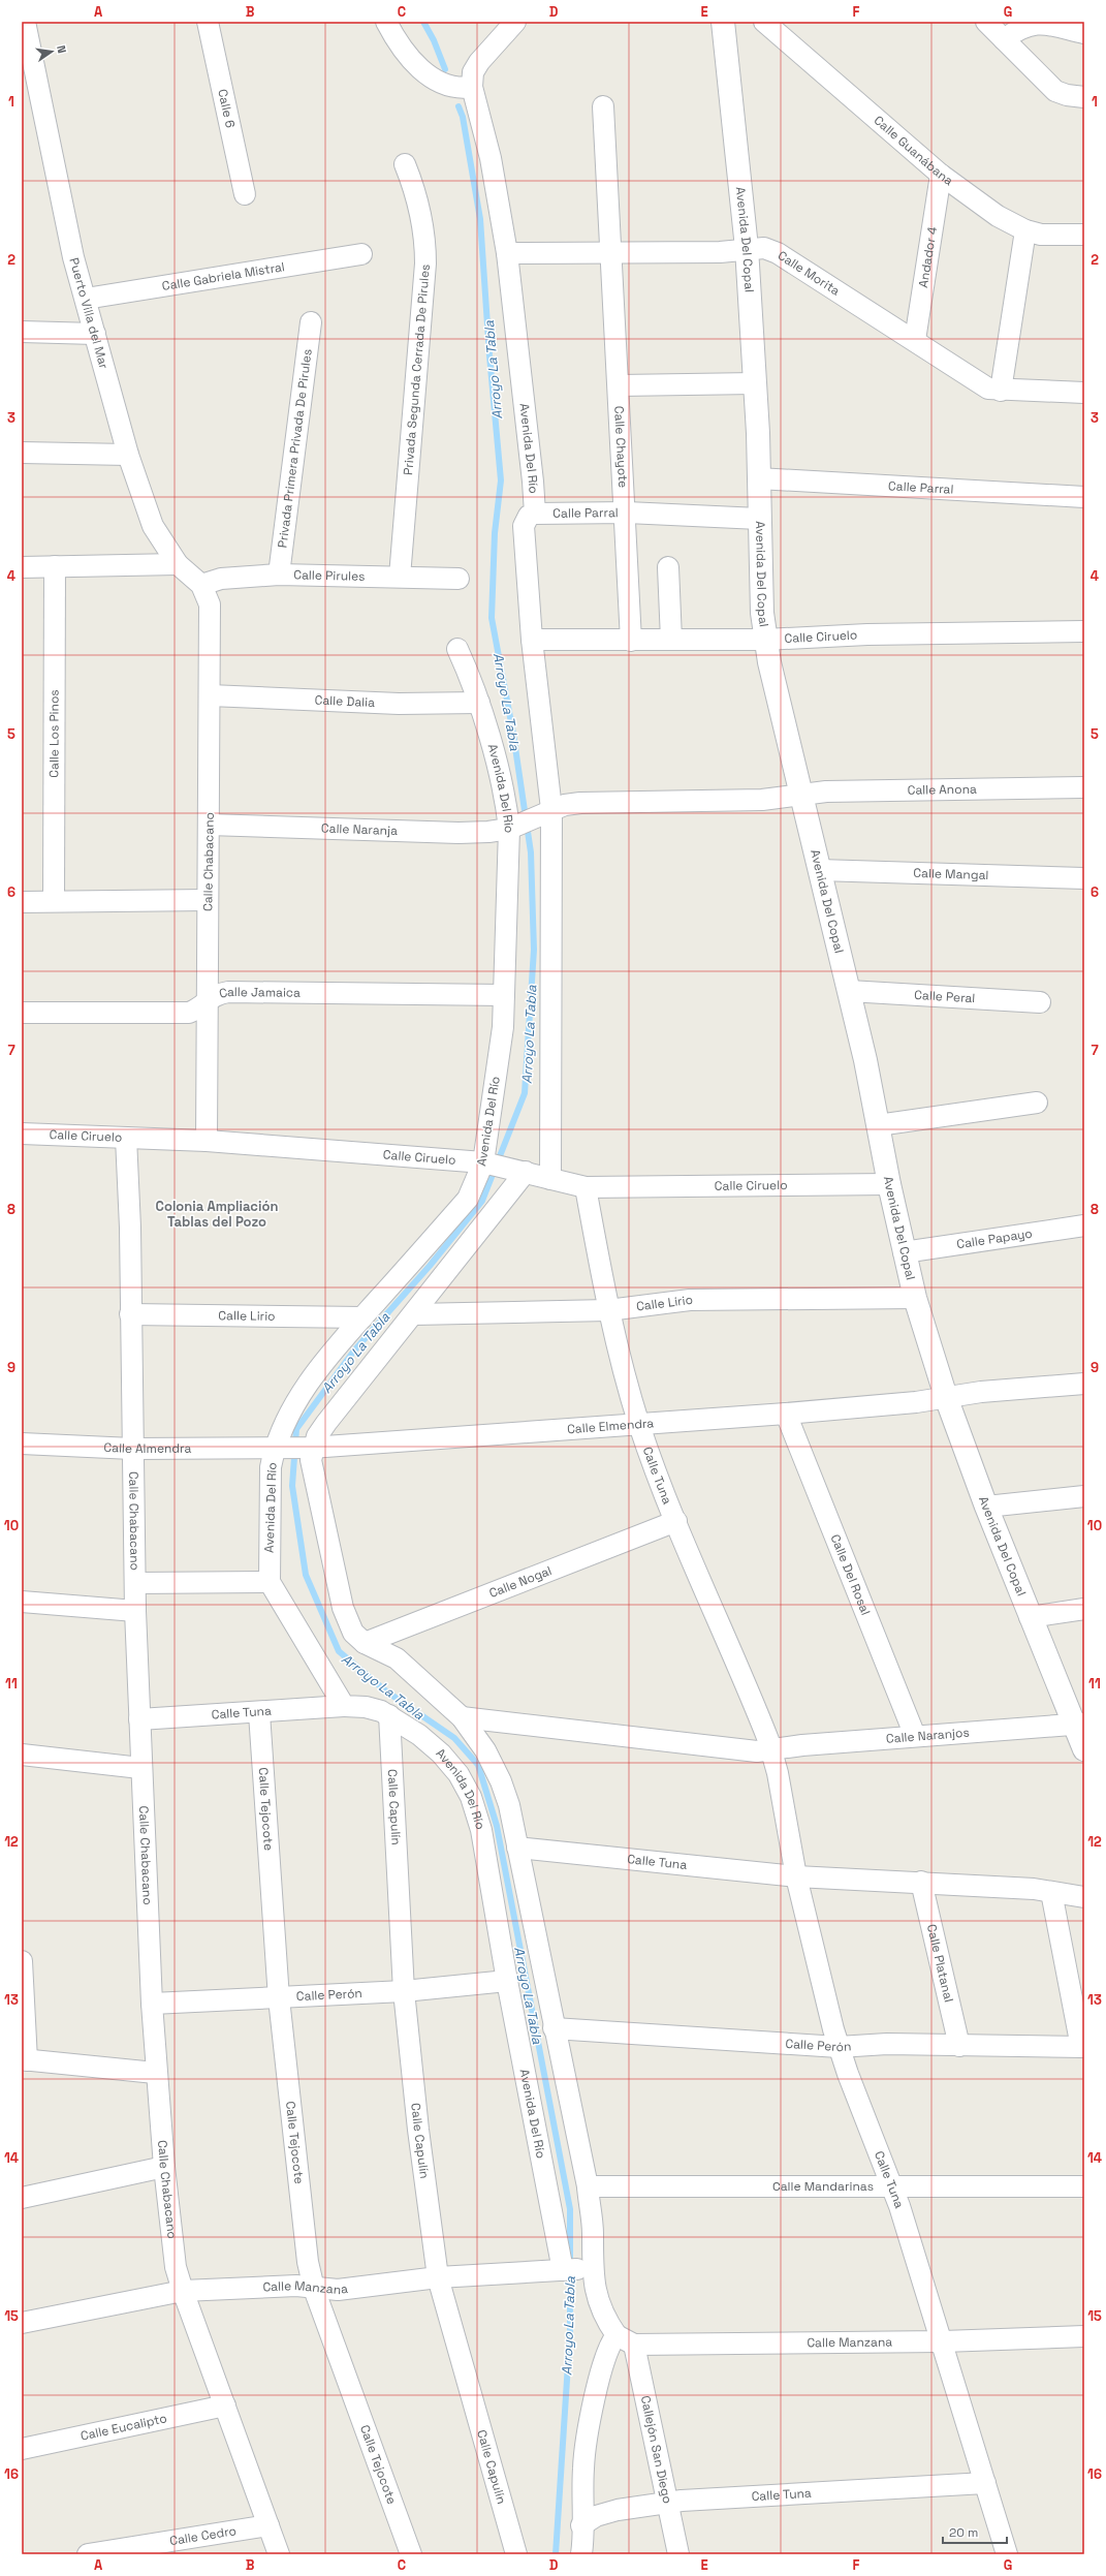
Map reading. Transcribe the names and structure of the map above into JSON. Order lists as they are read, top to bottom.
{
  "streets": {
    "street": [
      "Calle 6",
      "Calle Guanábana",
      "Avenida Del Copal",
      "Andador 4",
      "Calle Morita",
      "Calle Gabriela Mistral",
      "Puerto Villa del Mar",
      "Privada Segunda Cerrada De Pirules",
      "Calle Chayote",
      "Privada Primera Privada De Pirules",
      "Avenida Del Río",
      "Calle Parral",
      "Calle Pirules",
      "Calle Ciruelo",
      "Calle Dalia",
      "Calle Los Pinos",
      "Calle Anona",
      "Calle Naranja",
      "Calle Chabacano",
      "Calle Mangal",
      "Calle Jamaica",
      "Calle Peral",
      "Calle Papayo",
      "Calle Lirio",
      "Calle Elmendra",
      "Calle Almendra",
      "Calle Tuna",
      "Calle Del Rosal",
      "Calle Nogal",
      "Calle Naranjos",
      "Calle Capulín",
      "Calle Tejocote",
      "Calle Platanal",
      "Calle Perón",
      "Calle Mandarinas",
      "Calle Manzana",
      "Calle Eucalipto",
      "Callejón San Diego",
      "Calle Cedro"
    ]
  },
  "crossings": [
    ["Calle Guanábana", "Andador 4"],
    ["Avenida Del Copal", "Calle Morita"],
    ["Avenida Del Copal", "Calle Parral"],
    ["Avenida Del Copal", "Calle Ciruelo"],
    ["Avenida Del Copal", "Calle Anona"],
    ["Avenida Del Copal", "Calle Mangal"],
    ["Avenida Del Copal", "Calle Peral"],
    ["Avenida Del Copal", "Calle Papayo"],
    ["Avenida Del Copal", "Calle Lirio"],
    ["Avenida Del Copal", "Calle Elmendra"],
    ["Avenida Del Copal", "Calle Naranjos"],
    ["Andador 4", "Calle Morita"],
    ["Calle Morita", "Calle Chayote"],
    ["Calle Morita", "Avenida Del Río"],
    ["Calle Gabriela Mistral", "Puerto Villa del Mar"],
    ["Puerto Villa del Mar", "Calle Pirules"],
    ["Puerto Villa del Mar", "Calle Chabacano"],
    ["Privada Segunda Cerrada De Pirules", "Calle Pirules"],
    ["Calle Chayote", "Calle Parral"],
    ["Calle Chayote", "Calle Ciruelo"],
    ["Privada Primera Privada De Pirules", "Calle Pirules"],
    ["Avenida Del Río", "Calle Parral"],
    ["Avenida Del Río", "Calle Ciruelo"],
    ["Avenida Del Río", "Calle Dalia"],
    ["Avenida Del Río", "Calle Naranja"],
    ["Avenida Del Río", "Calle Jamaica"],
    ["Avenida Del Río", "Calle Lirio"],
    ["Avenida Del Río", "Calle Elmendra"],
    ["Avenida Del Río", "Calle Almendra"],
    ["Avenida Del Río", "Calle Tuna"],
    ["Avenida Del Río", "Calle Nogal"],
    ["Avenida Del Río", "Calle Capulín"],
    ["Avenida Del Río", "Calle Perón"],
    ["Avenida Del Río", "Calle Mandarinas"],
    ["Avenida Del Río", "Calle Manzana"],
    ["Avenida Del Río", "Callejón San Diego"],
    ["Calle Pirules", "Calle Chabacano"],
    ["Calle Ciruelo", "Calle Chabacano"],
    ["Calle Ciruelo", "Calle Tuna"],
    ["Calle Dalia", "Calle Chabacano"],
    ["Calle Naranja", "Calle Chabacano"],
    ["Calle Chabacano", "Calle Jamaica"],
    ["Calle Chabacano", "Calle Lirio"],
    ["Calle Chabacano", "Calle Almendra"],
    ["Calle Chabacano", "Calle Tuna"],
    ["Calle Chabacano", "Calle Perón"],
    ["Calle Chabacano", "Calle Manzana"],
    ["Calle Chabacano", "Calle Eucalipto"],
    ["Calle Chabacano", "Calle Cedro"],
    ["Calle Lirio", "Calle Tuna"],
    ["Calle Elmendra", "Calle Almendra"],
    ["Calle Elmendra", "Calle Tuna"],
    ["Calle Elmendra", "Calle Del Rosal"],
    ["Calle Tuna", "Calle Nogal"],
    ["Calle Tuna", "Calle Naranjos"],
    ["Calle Tuna", "Calle Tejocote"],
    ["Calle Tuna", "Calle Platanal"],
    ["Calle Tuna", "Calle Perón"],
    ["Calle Tuna", "Calle Mandarinas"],
    ["Calle Tuna", "Calle Manzana"],
    ["Calle Tuna", "Callejón San Diego"],
    ["Calle Del Rosal", "Calle Naranjos"],
    ["Calle Capulín", "Calle Perón"],
    ["Calle Capulín", "Calle Manzana"],
    ["Calle Tejocote", "Calle Perón"],
    ["Calle Tejocote", "Calle Manzana"],
    ["Calle Platanal", "Calle Perón"],
    ["Calle Manzana", "Callejón San Diego"]
  ],
  "districts": ["Colonia Ampliación Tablas del Pozo"],
  "water": ["Arroyo La Tabla"],
  "scale_bar": "20 m",
  "north": "right",
  "grid": {
    "columns": [
      "A",
      "B",
      "C",
      "D",
      "E",
      "F",
      "G"
    ],
    "rows": [
      "1",
      "2",
      "3",
      "4",
      "5",
      "6",
      "7",
      "8",
      "9",
      "10",
      "11",
      "12",
      "13",
      "14",
      "15",
      "16"
    ]
  }
}
